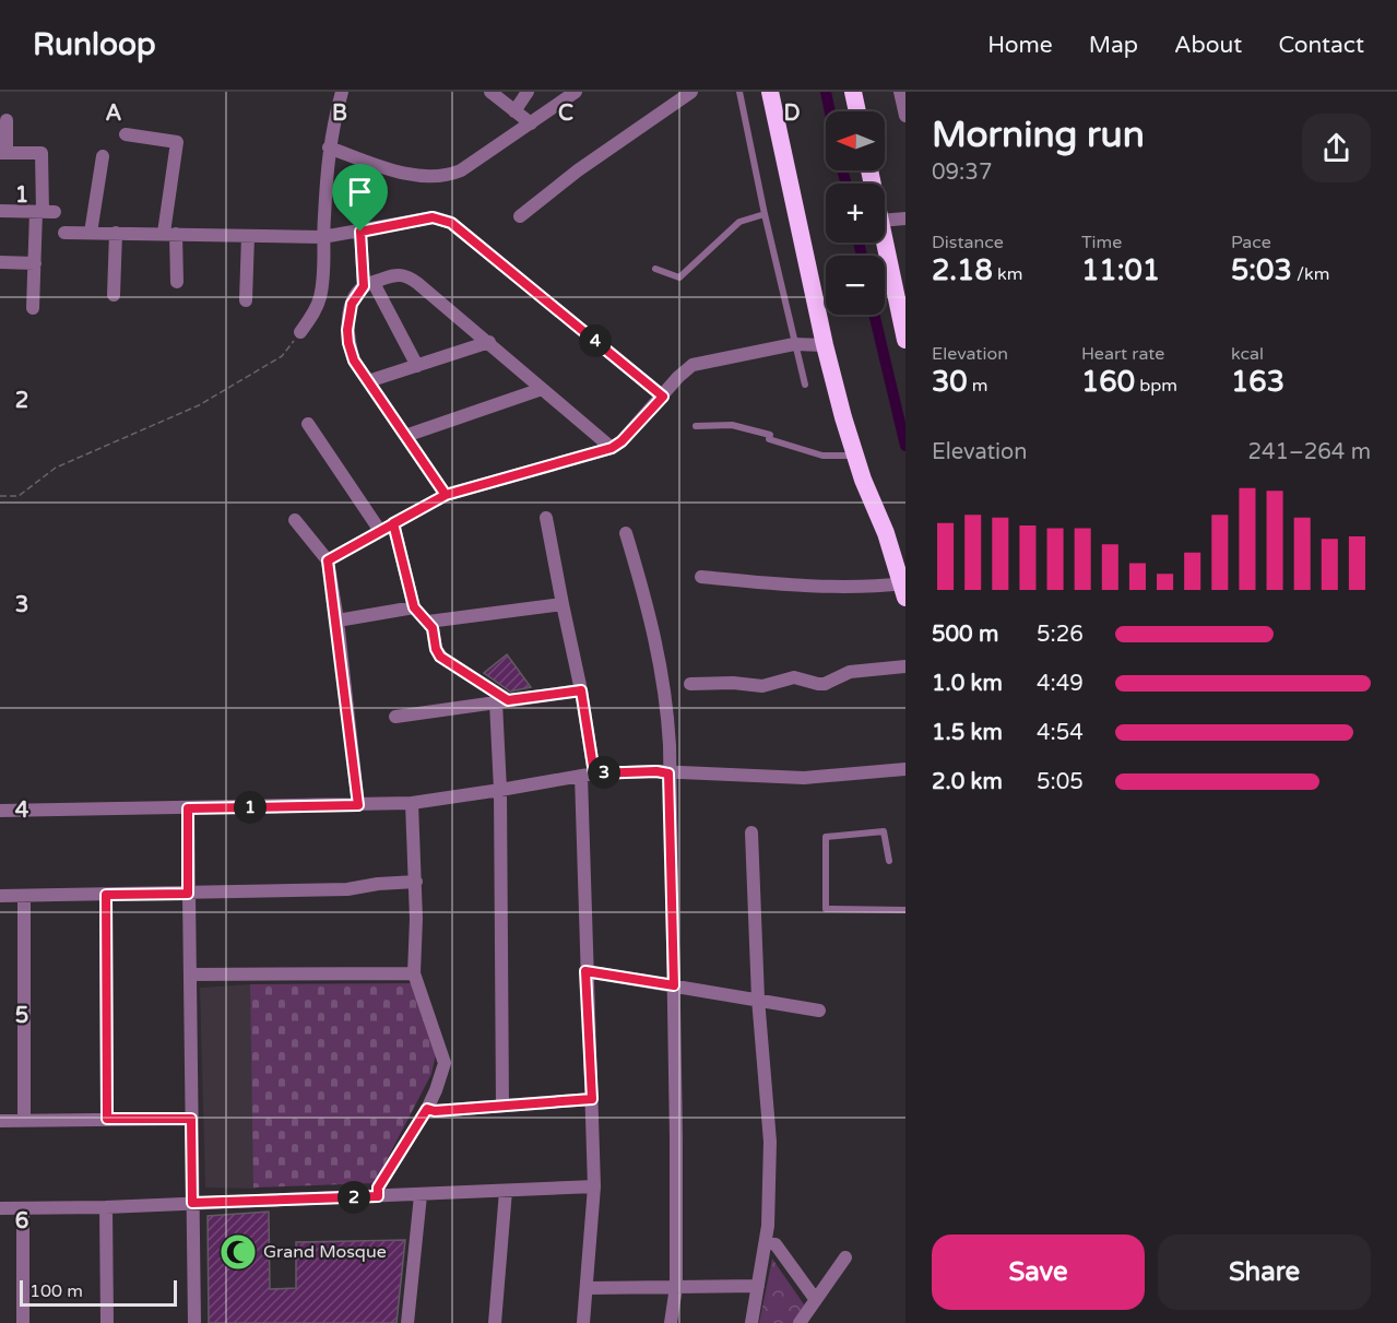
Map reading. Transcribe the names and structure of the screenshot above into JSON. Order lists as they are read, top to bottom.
{
  "places": {
    "mosque": ["Grand Mosque"]
  },
  "scale_bar": "100 m",
  "north": "left",
  "page": {
    "header": "Runloop",
    "nav": [
      "Home",
      "Map",
      "About",
      "Contact"
    ],
    "heading": ["Morning run", "09:37"],
    "map_buttons": ["+", "−"],
    "stats": [
      ["Distance", "2.18 km"],
      ["Time", "11:01"],
      ["Pace", "5:03 /km"],
      ["Elevation", "30 m"],
      ["Heart rate", "160 bpm"],
      ["kcal", "163"]
    ],
    "pins": [
      "4",
      "3",
      "1",
      "2"
    ],
    "chart": ["Elevation", "241–264 m"],
    "list": [
      {
        "name": "500 m",
        "note": "5:26"
      },
      {
        "name": "1.0 km",
        "note": "4:49"
      },
      {
        "name": "1.5 km",
        "note": "4:54"
      },
      {
        "name": "2.0 km",
        "note": "5:05"
      }
    ],
    "buttons": ["Save", "Share"],
    "scale": "100 m"
  },
  "grid": {
    "columns": [
      "A",
      "B",
      "C",
      "D"
    ],
    "rows": [
      "1",
      "2",
      "3",
      "4",
      "5",
      "6"
    ]
  }
}
